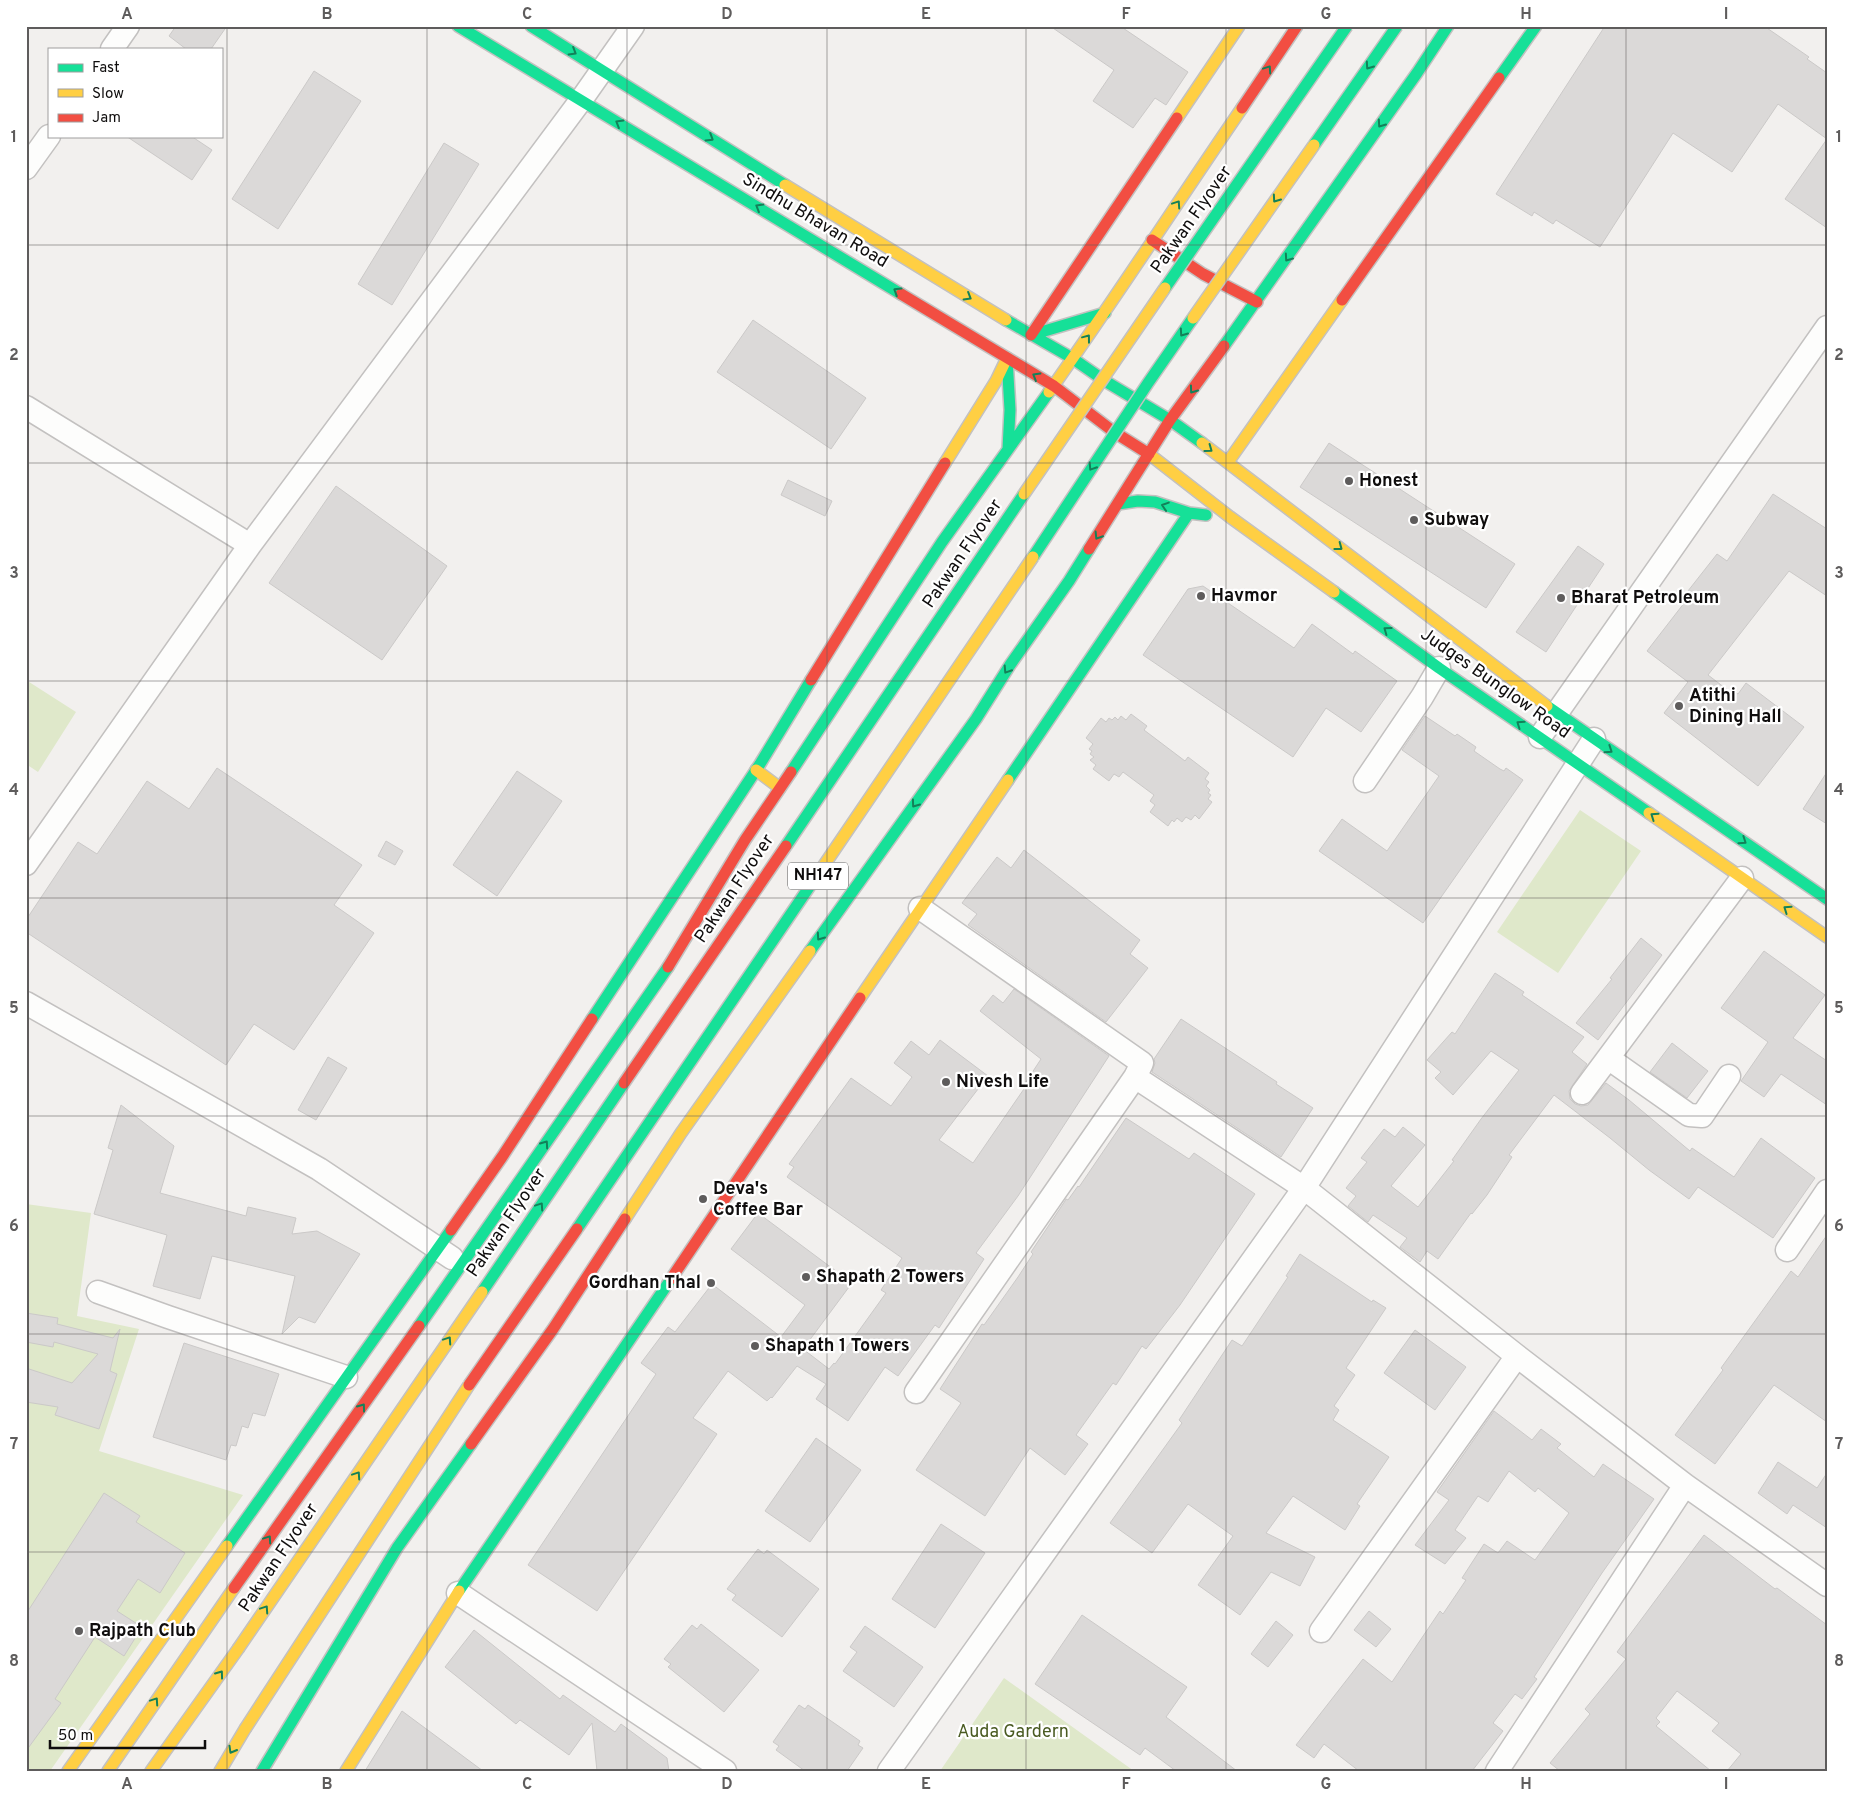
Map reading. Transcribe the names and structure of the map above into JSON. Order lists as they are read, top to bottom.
{
  "streets": {
    "main road": [
      "Pakwan Flyover",
      "Sindhu Bhavan Road",
      "Judges Bunglow Road",
      "NH147"
    ]
  },
  "crossings": [
    ["Sindhu Bhavan Road", "Judges Bunglow Road"]
  ],
  "parks": ["Auda Gardern"],
  "places": [
    "Honest",
    "Subway",
    "Havmor",
    "Bharat Petroleum",
    "Atithi Dining Hall",
    "Nivesh Life",
    "Deva's Coffee Bar",
    "Shapath 2 Towers",
    "Gordhan Thal",
    "Shapath 1 Towers",
    "Rajpath Club"
  ],
  "legend": ["Fast", "Slow", "Jam"],
  "scale_bar": "50 m",
  "grid": {
    "columns": [
      "A",
      "B",
      "C",
      "D",
      "E",
      "F",
      "G",
      "H",
      "I"
    ],
    "rows": [
      "1",
      "2",
      "3",
      "4",
      "5",
      "6",
      "7",
      "8"
    ]
  }
}
